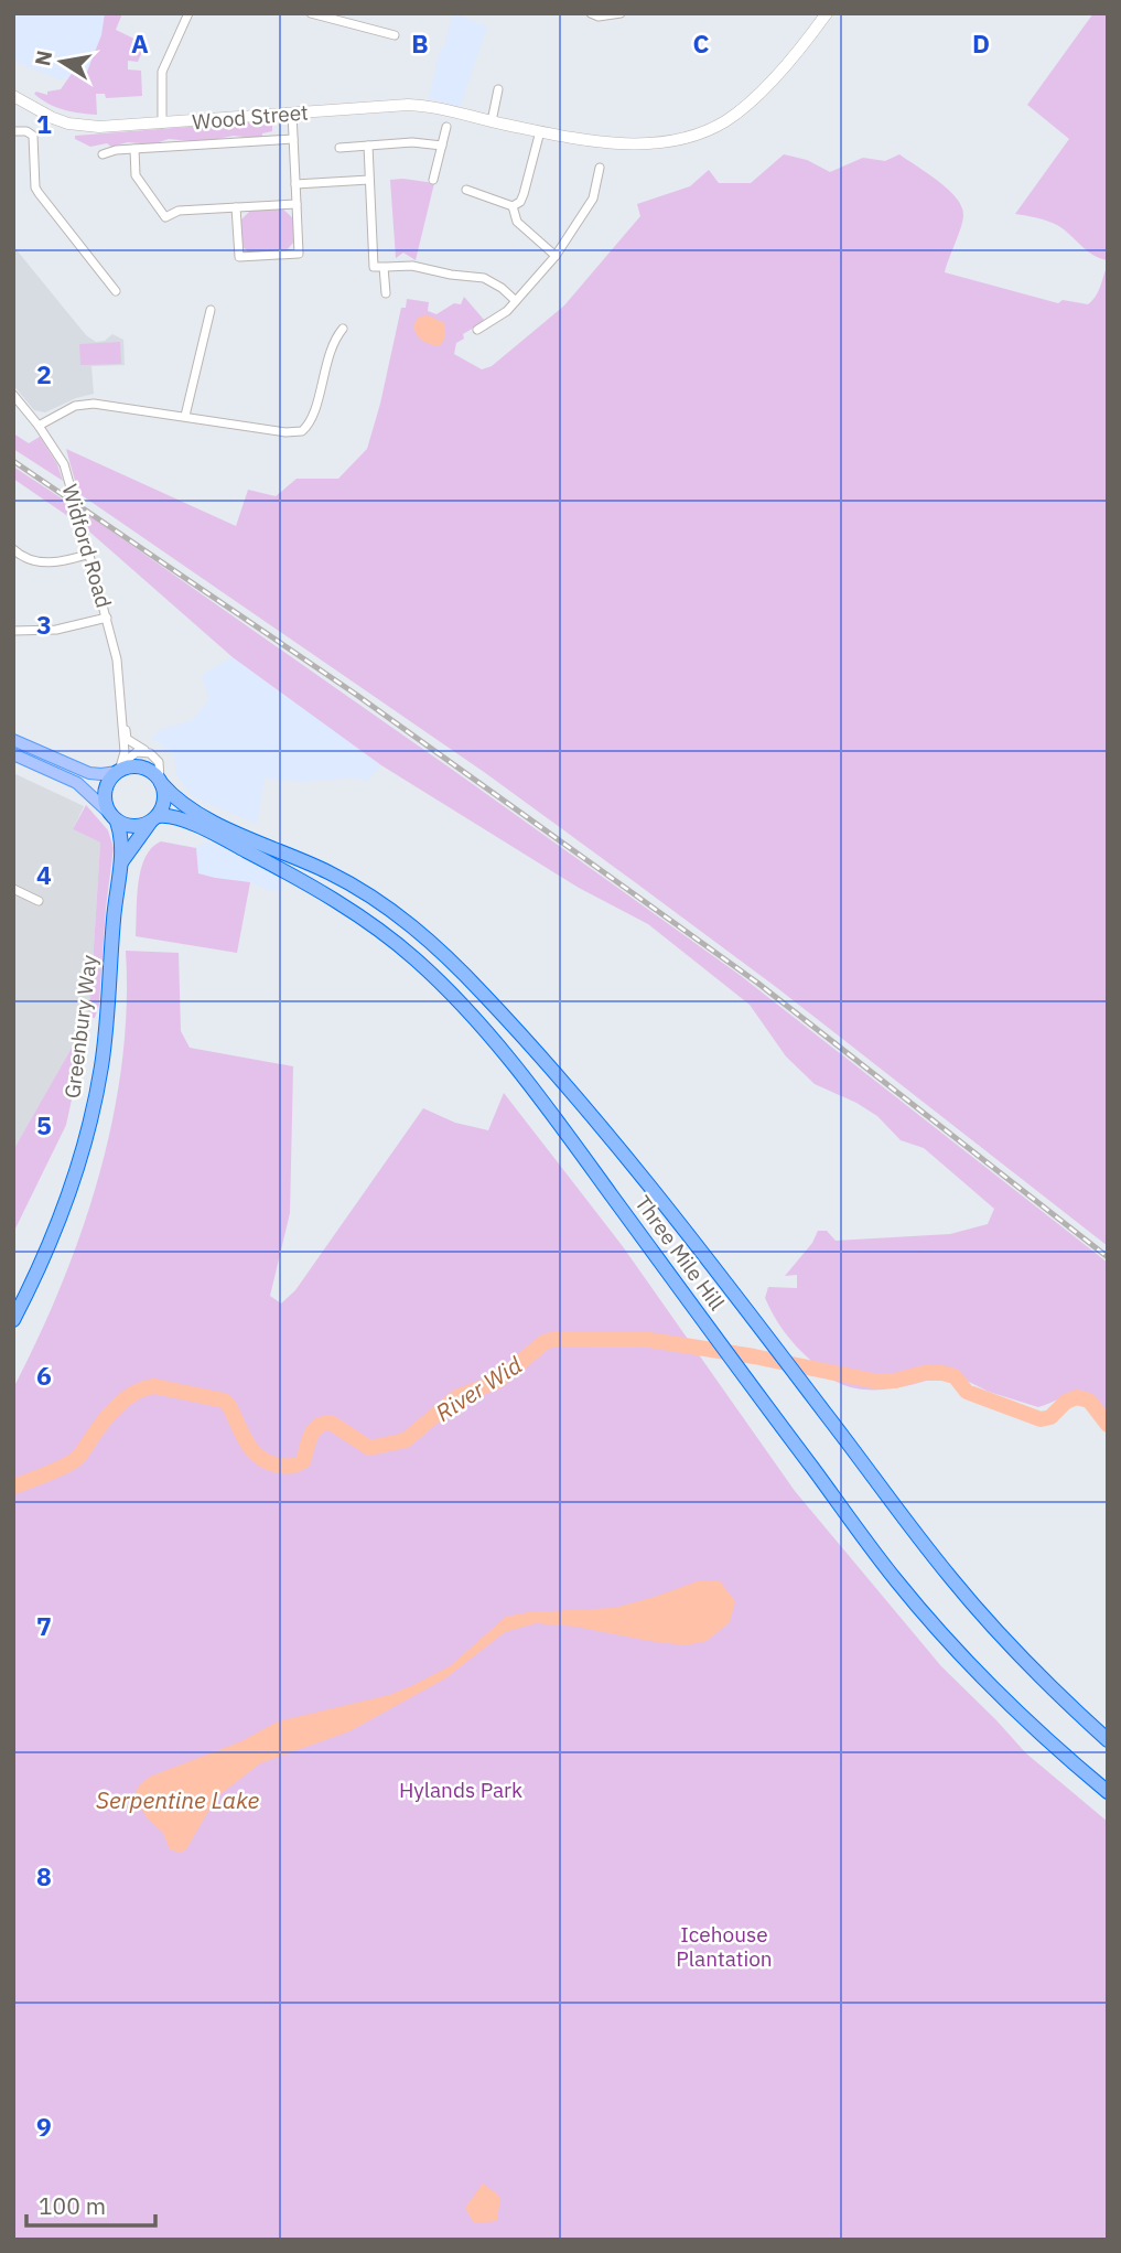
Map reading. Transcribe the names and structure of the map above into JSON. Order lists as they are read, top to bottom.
{
  "streets": {
    "highway": ["Greenbury Way", "Three Mile Hill"],
    "main road": ["Wood Street"],
    "street": ["Widford Road"]
  },
  "crossings": [
    ["Widford Road", "Greenbury Way"],
    ["Widford Road", "Three Mile Hill"],
    ["Greenbury Way", "Three Mile Hill"]
  ],
  "water": ["River Wid", "Serpentine Lake"],
  "parks": ["Hylands Park", "Icehouse Plantation"],
  "scale_bar": "100 m",
  "north": "left",
  "grid": {
    "columns": [
      "A",
      "B",
      "C",
      "D"
    ],
    "rows": [
      "1",
      "2",
      "3",
      "4",
      "5",
      "6",
      "7",
      "8",
      "9"
    ]
  }
}
